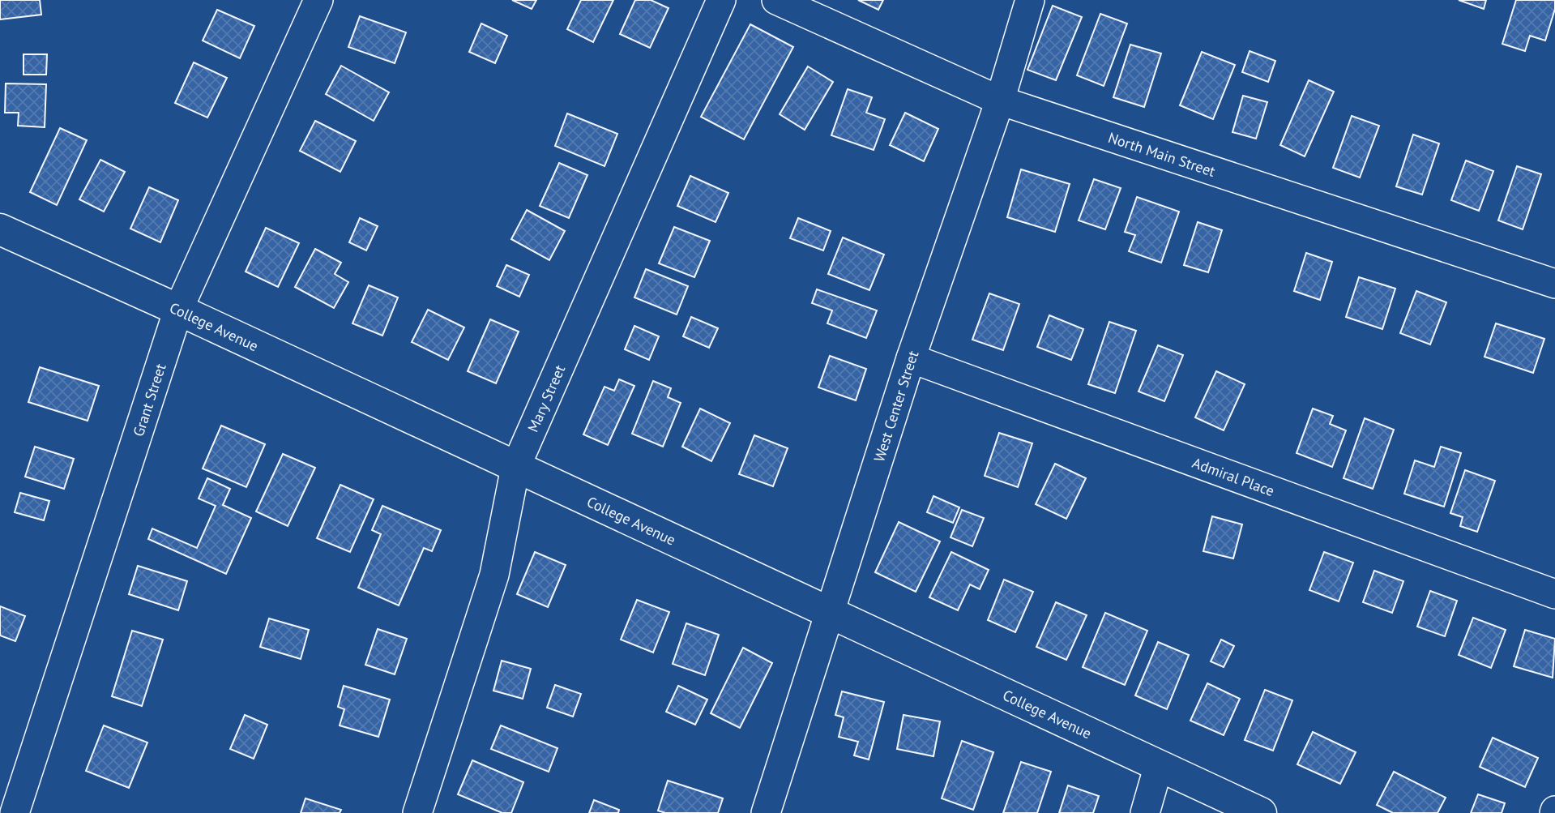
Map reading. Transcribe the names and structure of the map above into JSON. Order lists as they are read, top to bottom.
{
  "streets": {
    "main road": ["College Avenue"],
    "street": [
      "North Main Street",
      "Mary Street",
      "Grant Street",
      "West Center Street",
      "Admiral Place"
    ]
  },
  "crossings": [
    ["North Main Street", "West Center Street"],
    ["College Avenue", "Mary Street"],
    ["College Avenue", "Grant Street"],
    ["College Avenue", "West Center Street"],
    ["West Center Street", "Admiral Place"]
  ]
}
